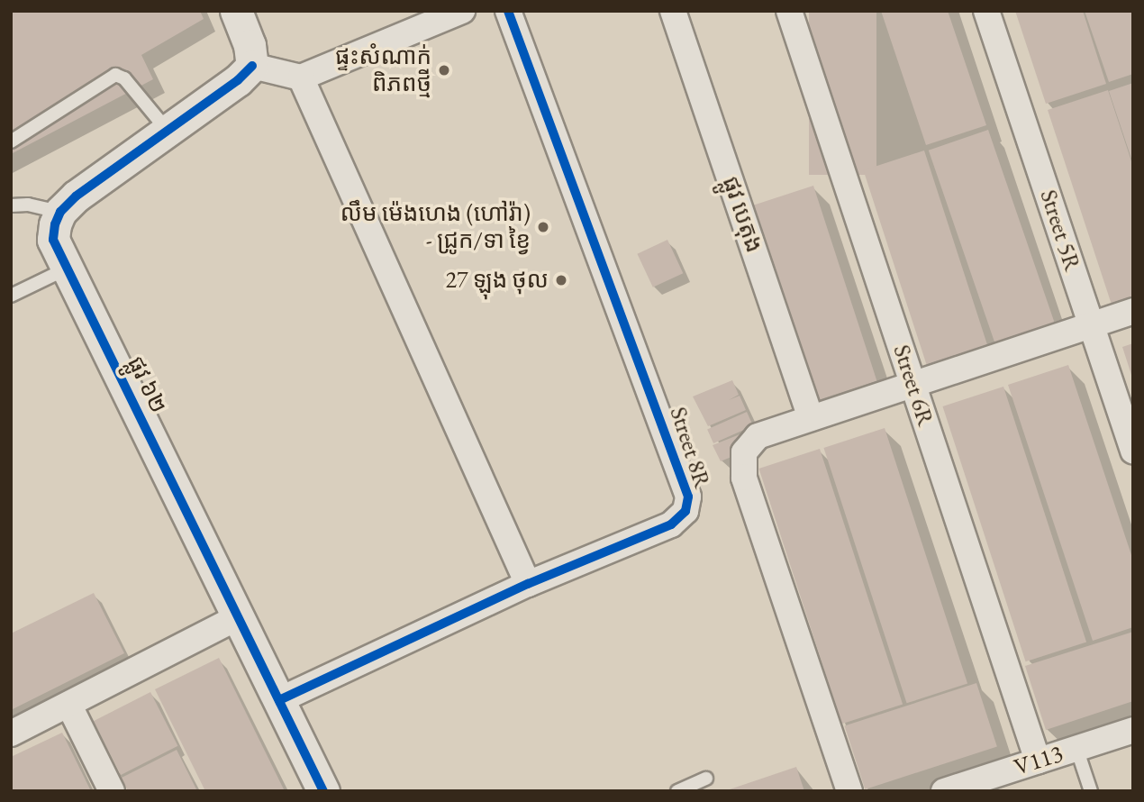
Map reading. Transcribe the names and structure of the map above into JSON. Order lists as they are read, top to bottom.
{
  "streets": {
    "street": [
      "ផ្លូវ បេតុង",
      "Street 5R",
      "ផ្លូវ ៦២",
      "Street 6R",
      "Street 8R",
      "V113"
    ]
  },
  "crossings": [
    ["ផ្លូវ ៦២", "Street 8R"],
    ["Street 6R", "V113"]
  ],
  "places": ["ផ្ទះសំណាក់ ពិភពថ្មី", "លឹម ម៉េងហេង (ហៅរ៉ា) - ជ្រូក/ទា ខ្វៃ", "27 ឡុង ថុល"]
}
